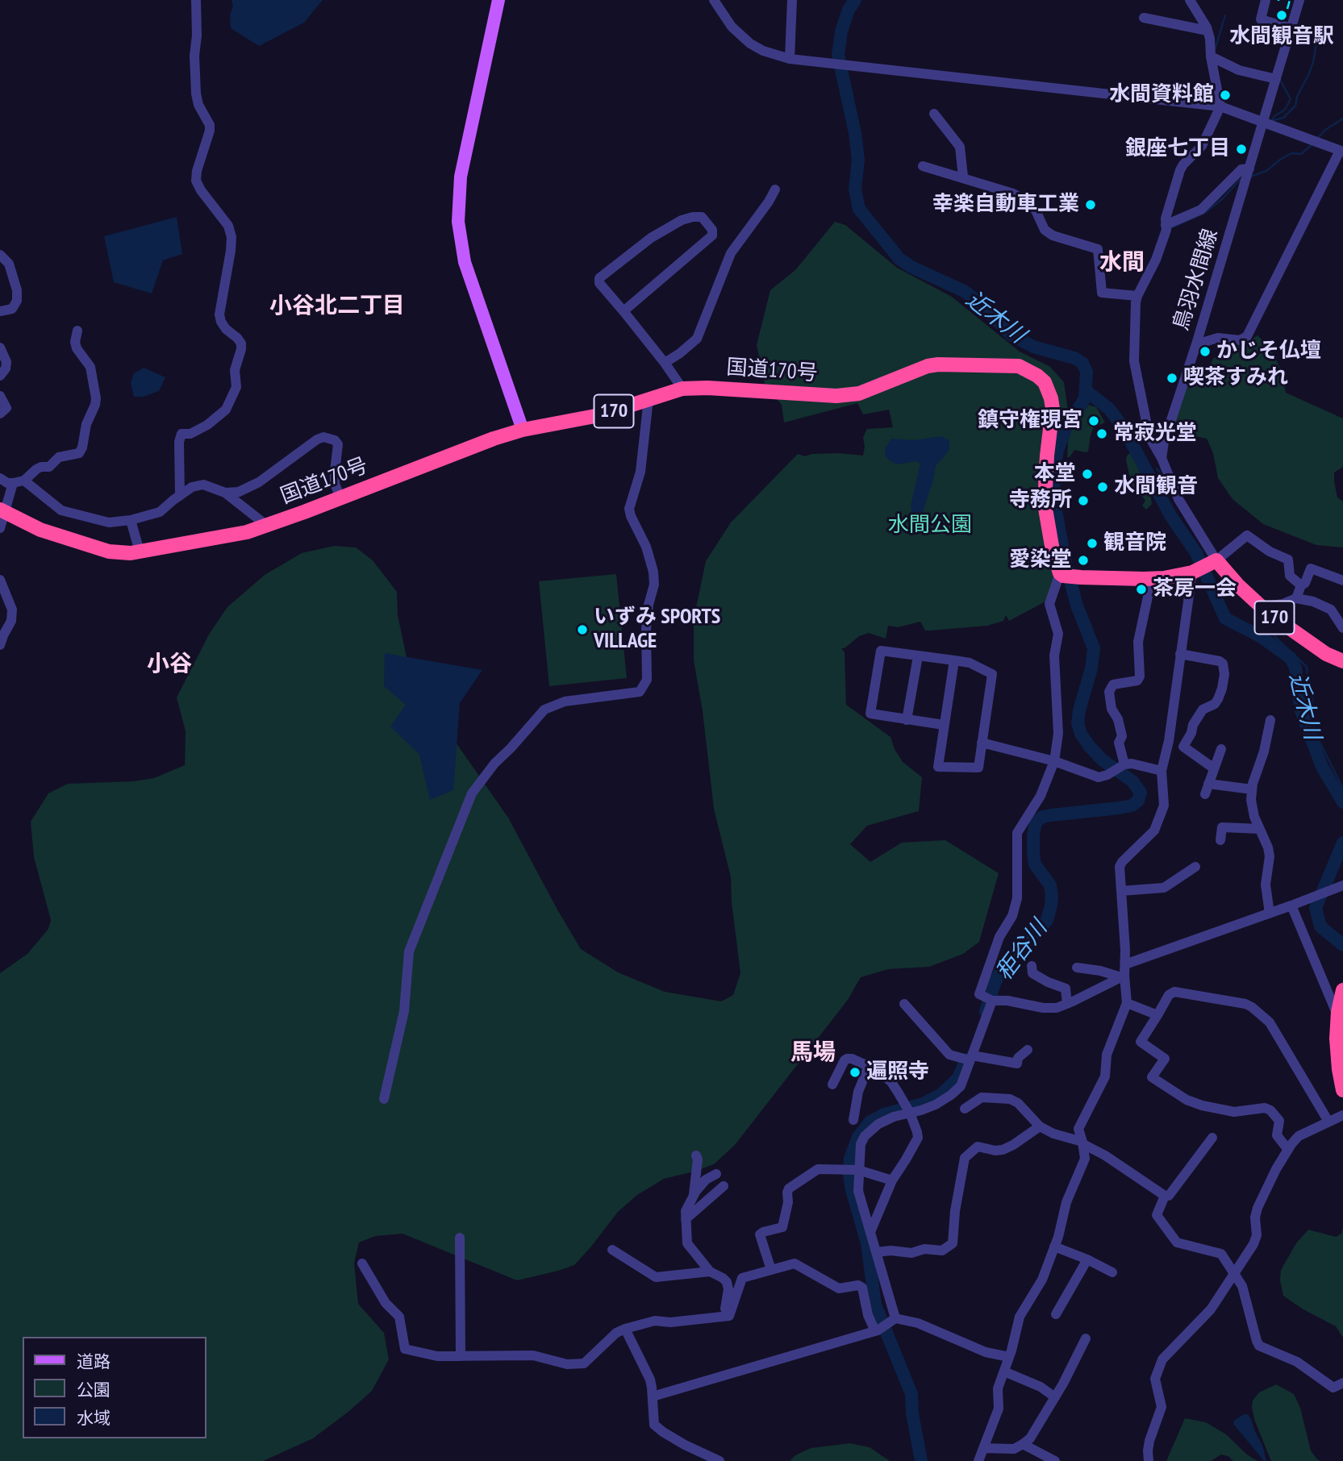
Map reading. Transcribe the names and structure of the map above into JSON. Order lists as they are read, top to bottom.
{
  "streets": {
    "highway": ["国道170号", "170"],
    "street": ["鳥羽水間線"]
  },
  "districts": [
    "水間",
    "小谷北二丁目",
    "小谷",
    "馬場"
  ],
  "water": ["近木川", "秬谷川"],
  "parks": ["水間公園"],
  "places": [
    "水間観音駅",
    "水間資料館",
    "銀座七丁目",
    "幸楽自動車工業",
    "かじそ仏壇",
    "喫茶すみれ",
    "鎮守権現宮",
    "常寂光堂",
    "本堂",
    "水間観音",
    "寺務所",
    "観音院",
    "愛染堂",
    "茶房一会",
    "いずみ SPORTS VILLAGE",
    "遍照寺"
  ],
  "legend": ["道路", "公園", "水域"]
}
